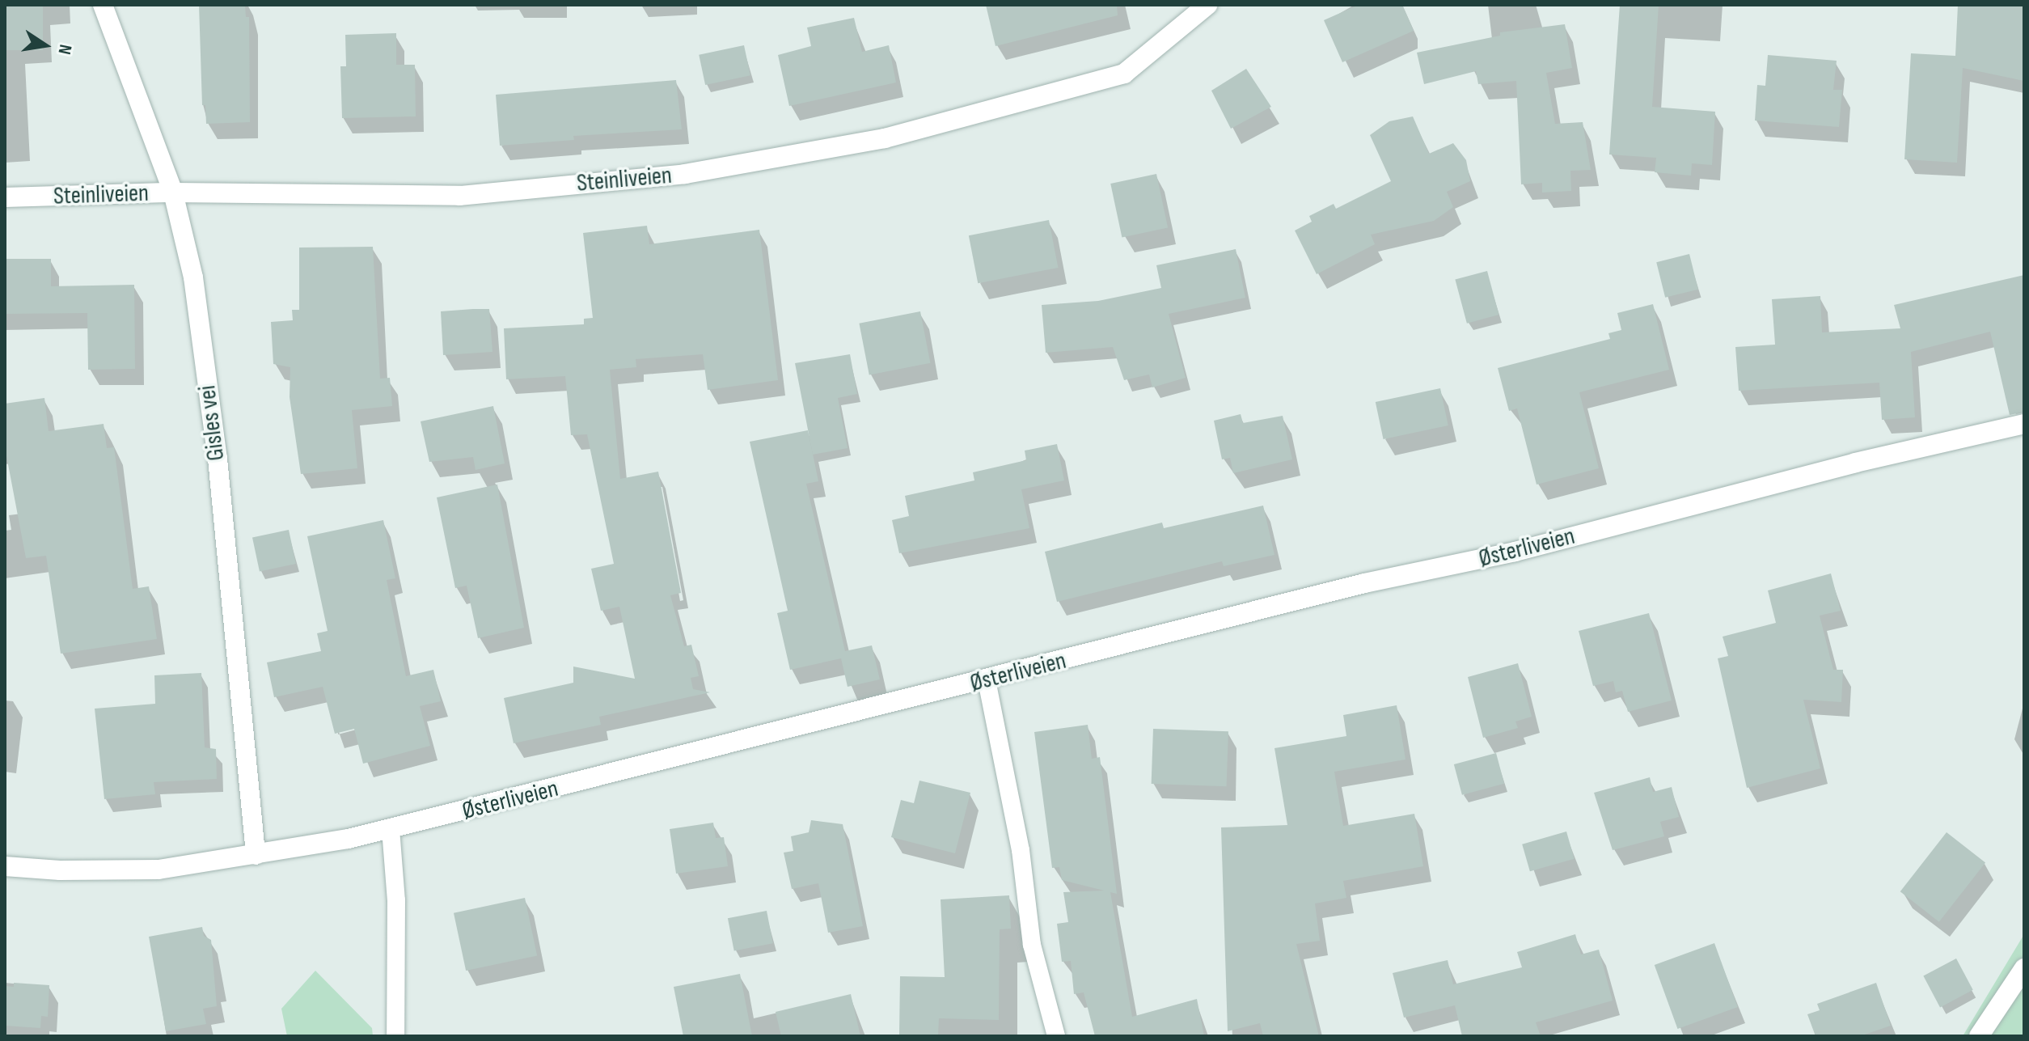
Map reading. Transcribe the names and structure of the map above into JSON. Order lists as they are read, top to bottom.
{
  "streets": {
    "street": ["Steinliveien", "Gisles vei", "Østerliveien"]
  },
  "crossings": [
    ["Steinliveien", "Gisles vei"],
    ["Gisles vei", "Østerliveien"]
  ],
  "north": "right"
}
